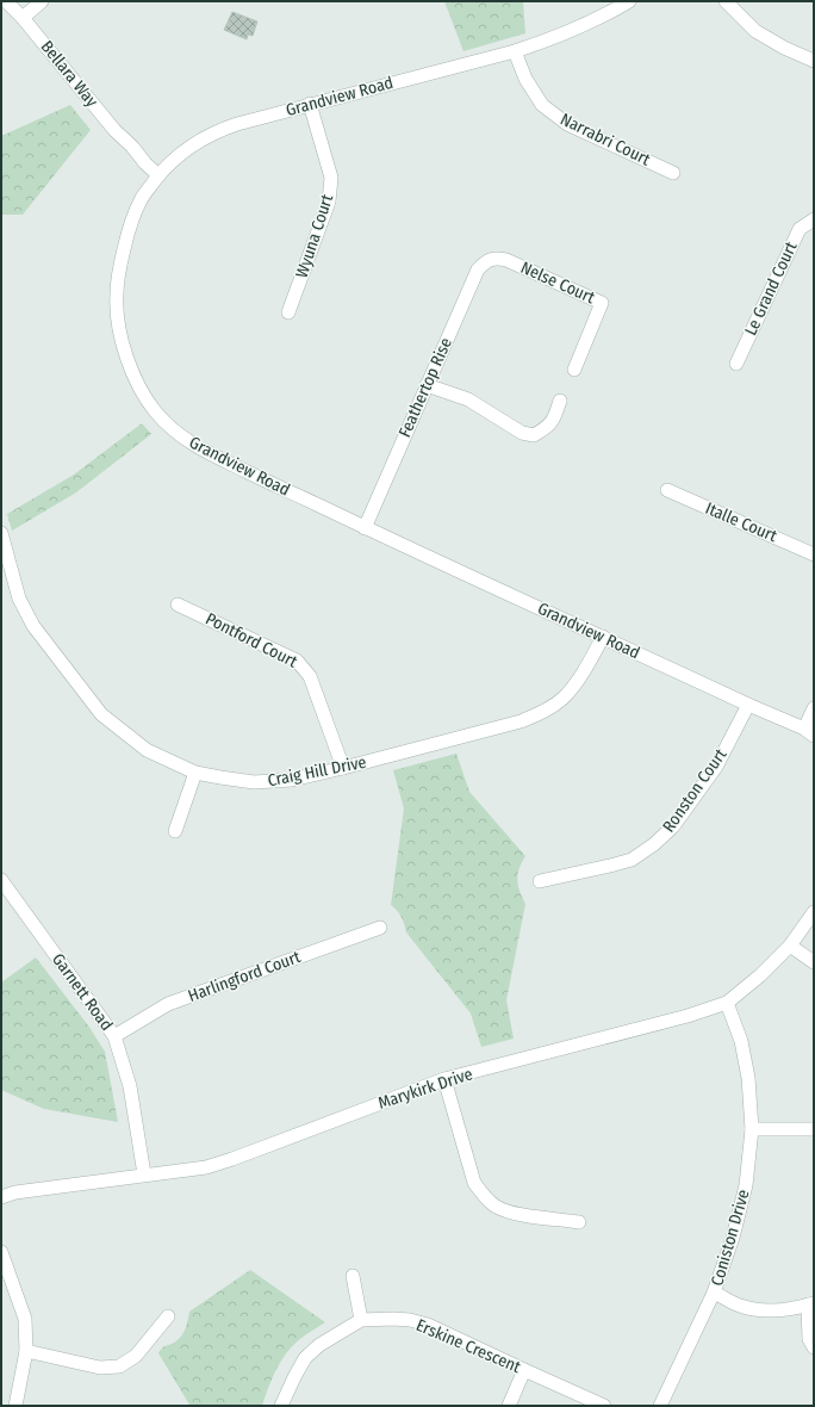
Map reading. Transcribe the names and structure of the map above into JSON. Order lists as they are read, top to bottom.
{
  "streets": {
    "street": [
      "Bellara Way",
      "Grandview Road",
      "Narrabri Court",
      "Wyuna Court",
      "Nelse Court",
      "Le Grand Court",
      "Feathertop Rise",
      "Italle Court",
      "Pontford Court",
      "Craig Hill Drive",
      "Ronston Court",
      "Harlingford Court",
      "Garnett Road",
      "Marykirk Drive",
      "Coniston Drive",
      "Erskine Crescent"
    ]
  },
  "crossings": [
    ["Bellara Way", "Grandview Road"],
    ["Grandview Road", "Narrabri Court"],
    ["Grandview Road", "Wyuna Court"],
    ["Grandview Road", "Feathertop Rise"],
    ["Grandview Road", "Craig Hill Drive"],
    ["Grandview Road", "Ronston Court"],
    ["Nelse Court", "Feathertop Rise"],
    ["Pontford Court", "Craig Hill Drive"],
    ["Harlingford Court", "Garnett Road"],
    ["Garnett Road", "Marykirk Drive"],
    ["Marykirk Drive", "Coniston Drive"]
  ]
}
